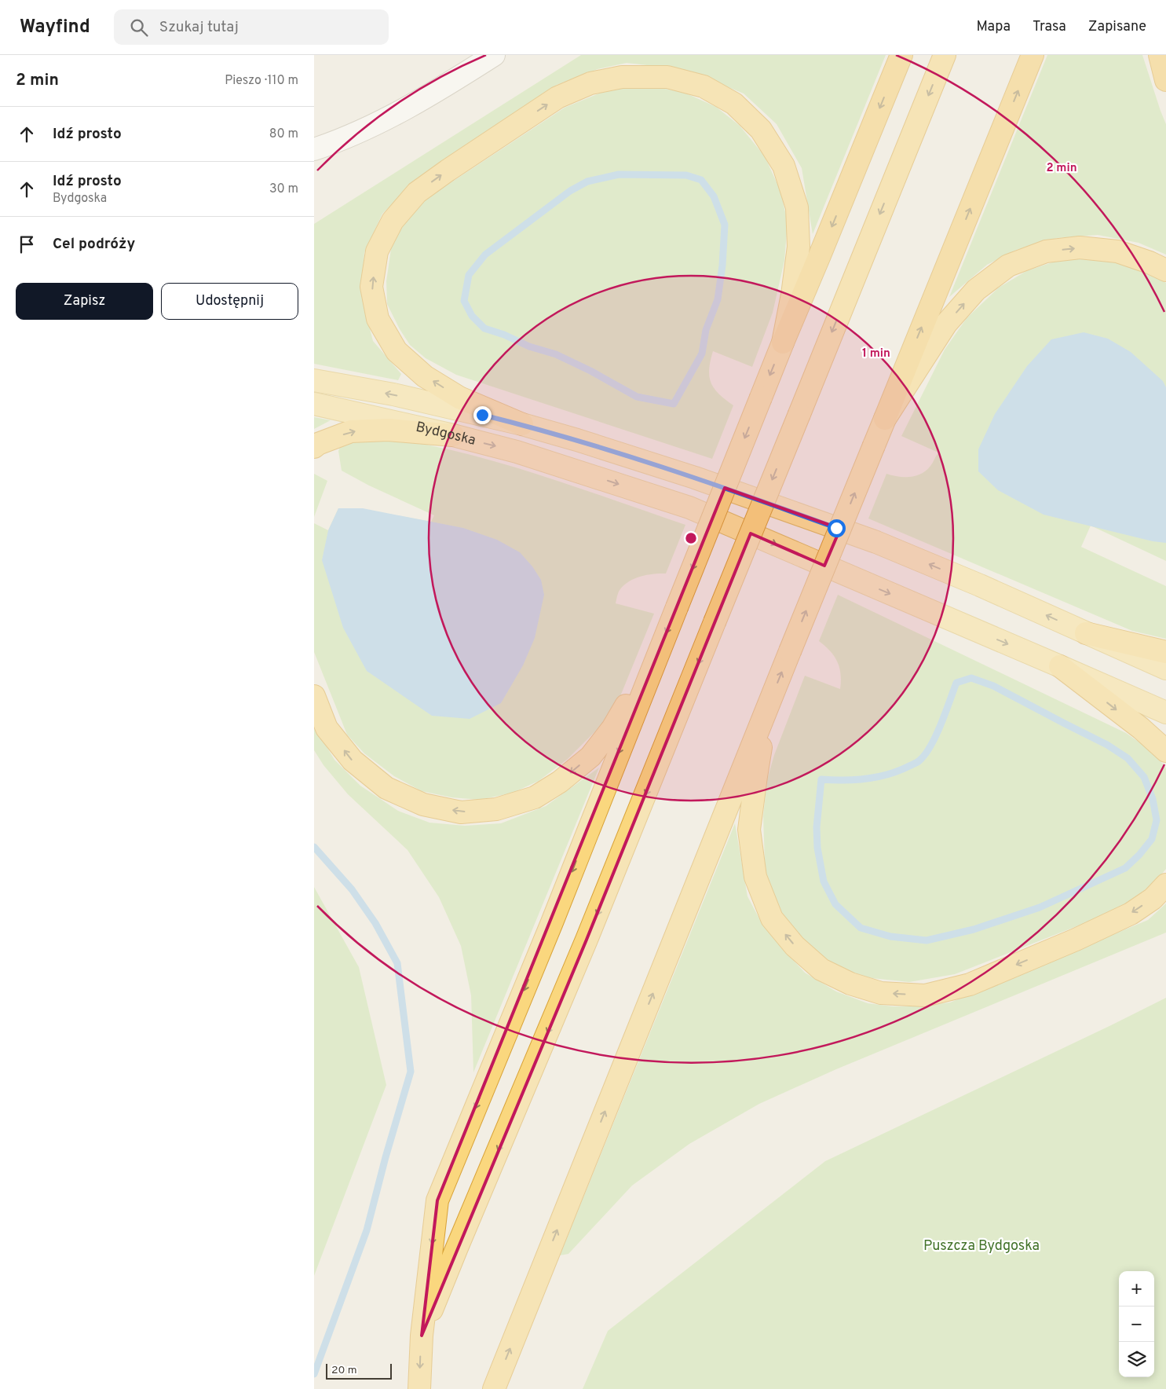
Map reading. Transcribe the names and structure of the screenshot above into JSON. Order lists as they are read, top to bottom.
{
  "streets": {
    "main road": ["Bydgoska"]
  },
  "parks": ["Puszcza Bydgoska"],
  "scale_bar": "20 m",
  "page": {
    "header": "Wayfind",
    "search": "Szukaj tutaj",
    "nav": ["Mapa", "Trasa", "Zapisane"],
    "heading": ["2 min", "Pieszo · 110 m"],
    "list": [
      ["Idź prosto", "80 m"],
      ["Idź prosto", "Bydgoska", "30 m"],
      "Cel podróży"
    ],
    "buttons": ["Zapisz", "Udostępnij"],
    "map_buttons": ["+", "−"],
    "scale": "20 m"
  },
  "rings": ["2 min", "1 min"]
}
